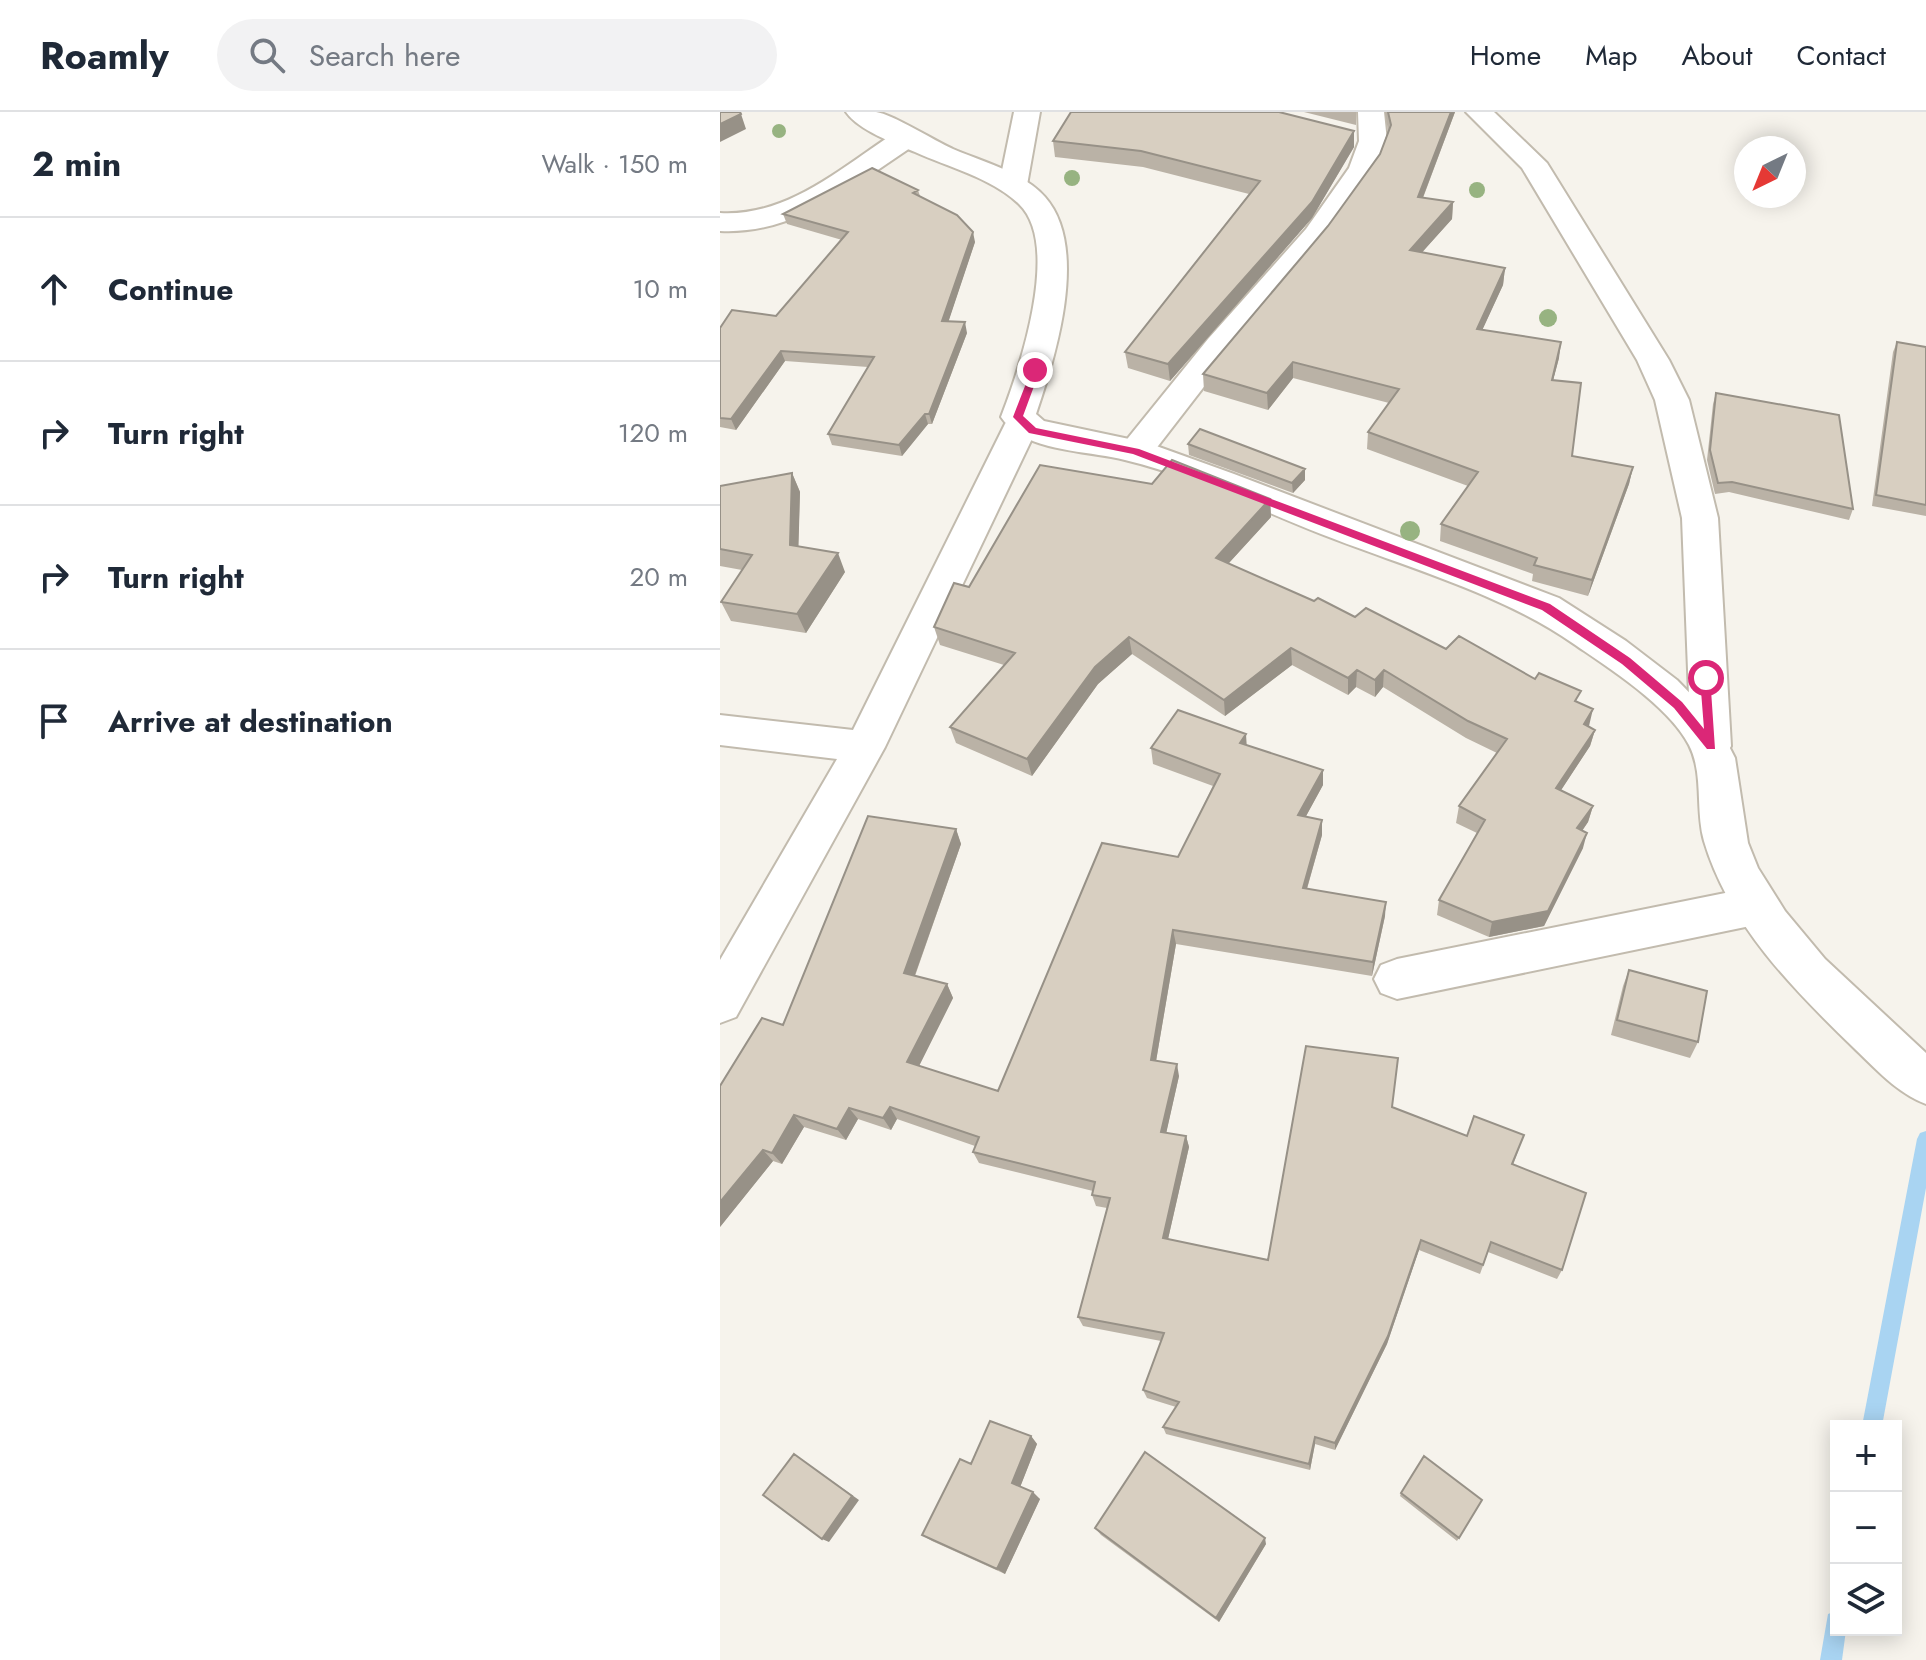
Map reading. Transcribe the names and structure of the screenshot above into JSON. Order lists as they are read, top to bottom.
{
  "north": "bottom left",
  "page": {
    "header": "Roamly",
    "search": "Search here",
    "nav": [
      "Home",
      "Map",
      "About",
      "Contact"
    ],
    "heading": ["2 min", "Walk · 150 m"],
    "list": [
      ["Continue", "10 m"],
      ["Turn right", "120 m"],
      ["Turn right", "20 m"],
      "Arrive at destination"
    ],
    "map_buttons": ["+", "−"]
  }
}
